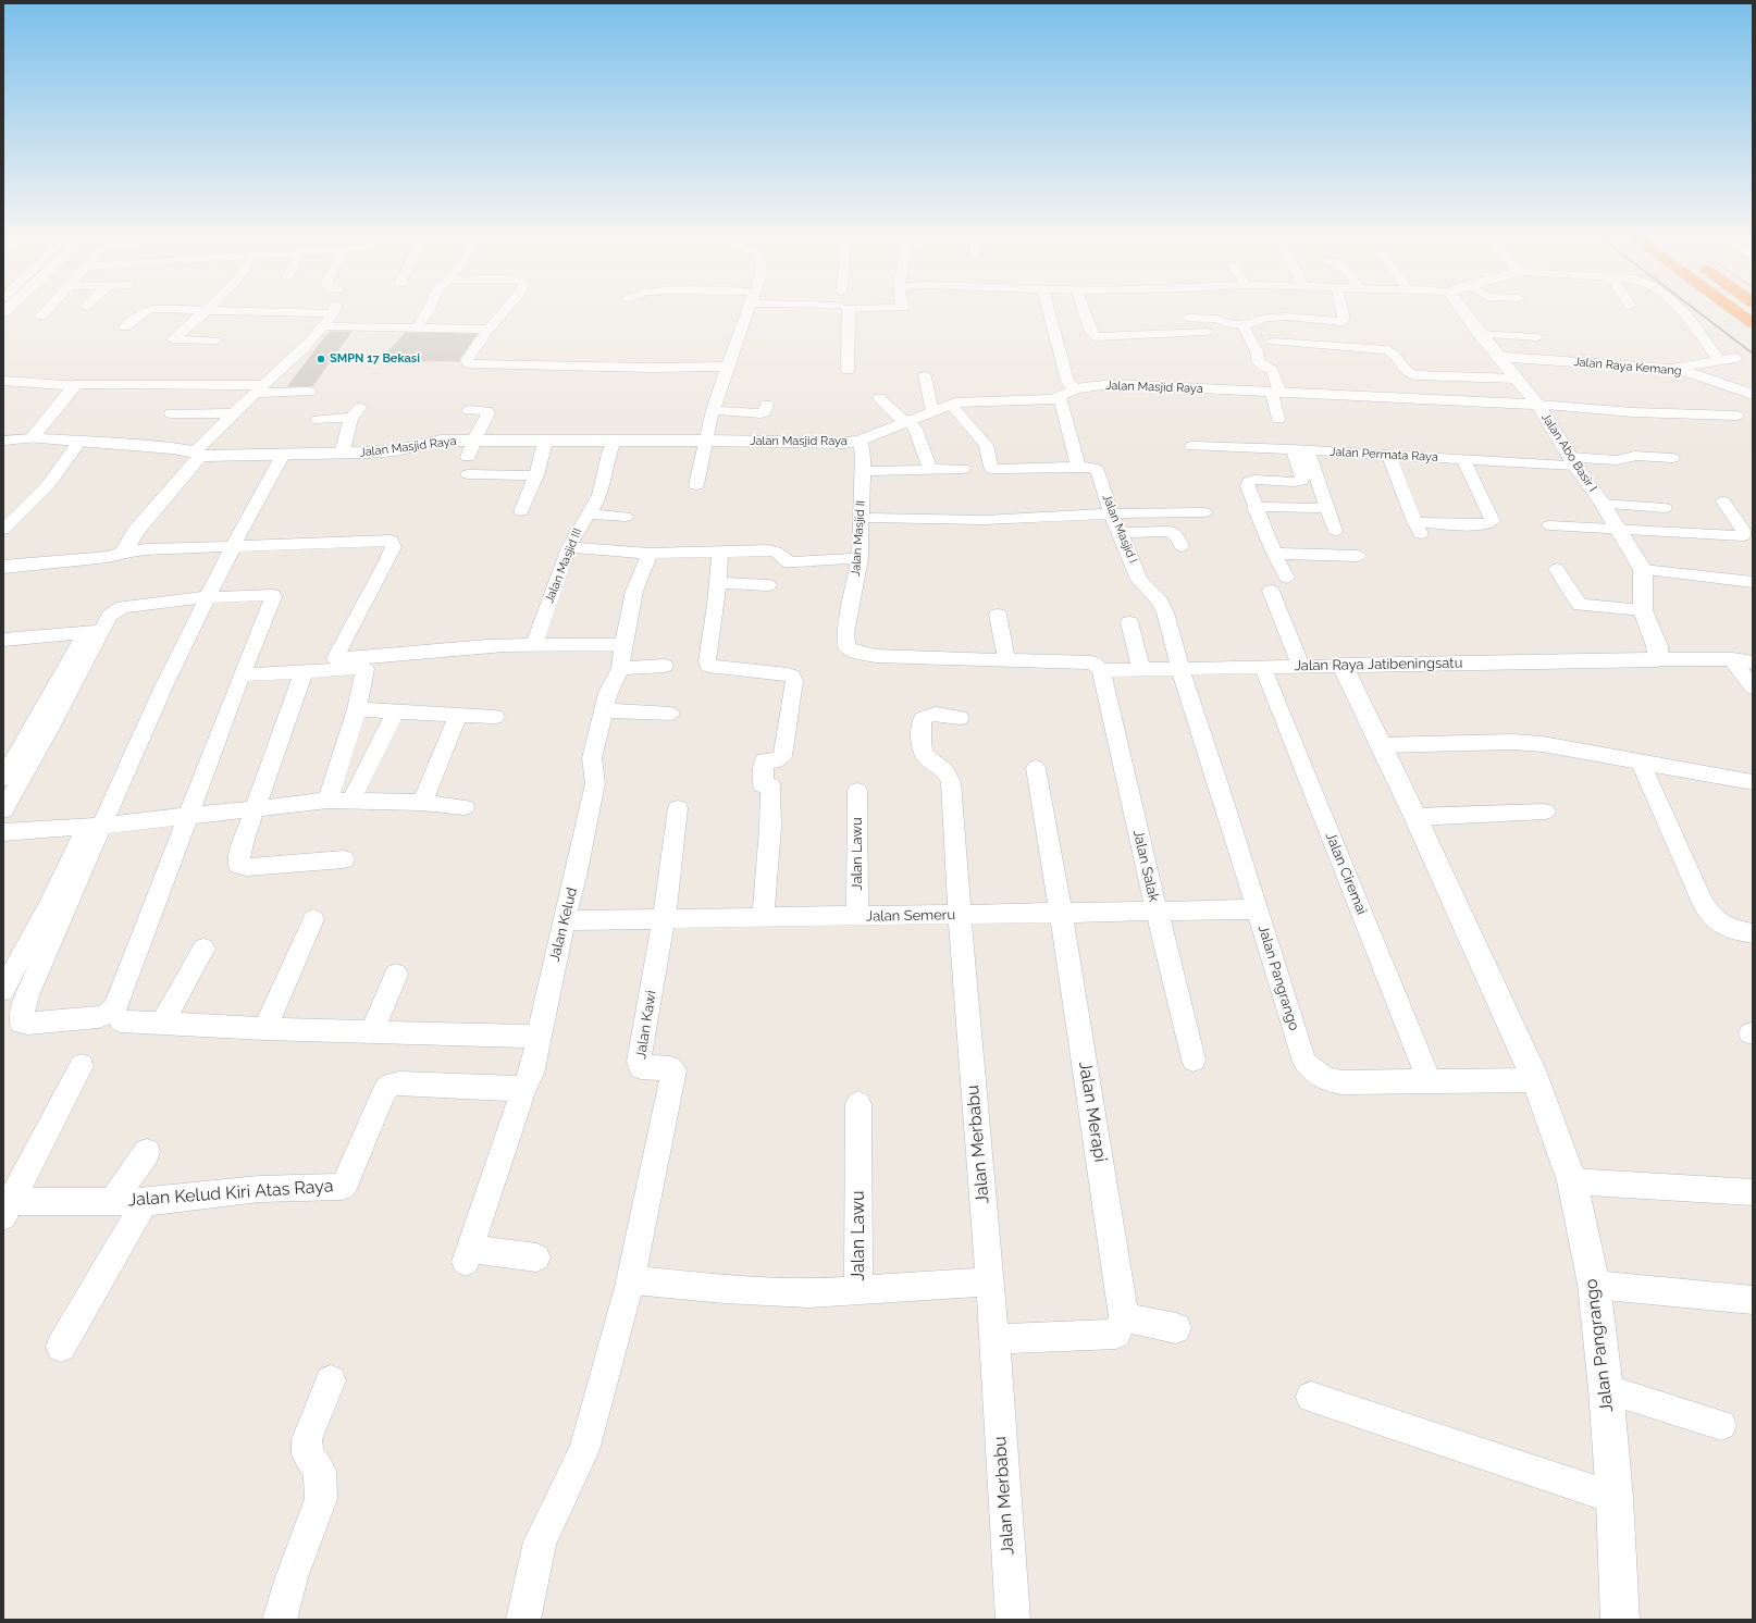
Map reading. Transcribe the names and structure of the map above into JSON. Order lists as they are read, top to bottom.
{
  "streets": {
    "street": [
      "Jalan Raya Kemang",
      "Jalan Masjid Raya",
      "Jalan Abo Basir I",
      "Jalan Permata Raya",
      "Jalan Masjid I",
      "Jalan Masjid II",
      "Jalan Masjid III",
      "Jalan Raya Jatibeningsatu",
      "Jalan Lawu",
      "Jalan Salak",
      "Jalan Ciremai",
      "Jalan Semeru",
      "Jalan Kelud",
      "Jalan Pangrango",
      "Jalan Kawi",
      "Jalan Merapi",
      "Jalan Merbabu",
      "Jalan Kelud Kiri Atas Raya"
    ]
  },
  "crossings": [
    ["Jalan Masjid Raya", "Jalan Abo Basir I"],
    ["Jalan Masjid Raya", "Jalan Masjid II"],
    ["Jalan Masjid Raya", "Jalan Masjid III"],
    ["Jalan Abo Basir I", "Jalan Permata Raya"],
    ["Jalan Masjid I", "Jalan Raya Jatibeningsatu"],
    ["Jalan Masjid I", "Jalan Pangrango"],
    ["Jalan Raya Jatibeningsatu", "Jalan Salak"],
    ["Jalan Raya Jatibeningsatu", "Jalan Ciremai"],
    ["Jalan Raya Jatibeningsatu", "Jalan Pangrango"],
    ["Jalan Lawu", "Jalan Semeru"],
    ["Jalan Lawu", "Jalan Merbabu"],
    ["Jalan Salak", "Jalan Semeru"],
    ["Jalan Ciremai", "Jalan Pangrango"],
    ["Jalan Semeru", "Jalan Kelud"],
    ["Jalan Semeru", "Jalan Pangrango"],
    ["Jalan Semeru", "Jalan Kawi"],
    ["Jalan Semeru", "Jalan Merapi"],
    ["Jalan Semeru", "Jalan Merbabu"],
    ["Jalan Kelud", "Jalan Kelud Kiri Atas Raya"]
  ],
  "places": ["SMPN 17 Bekasi"]
}
